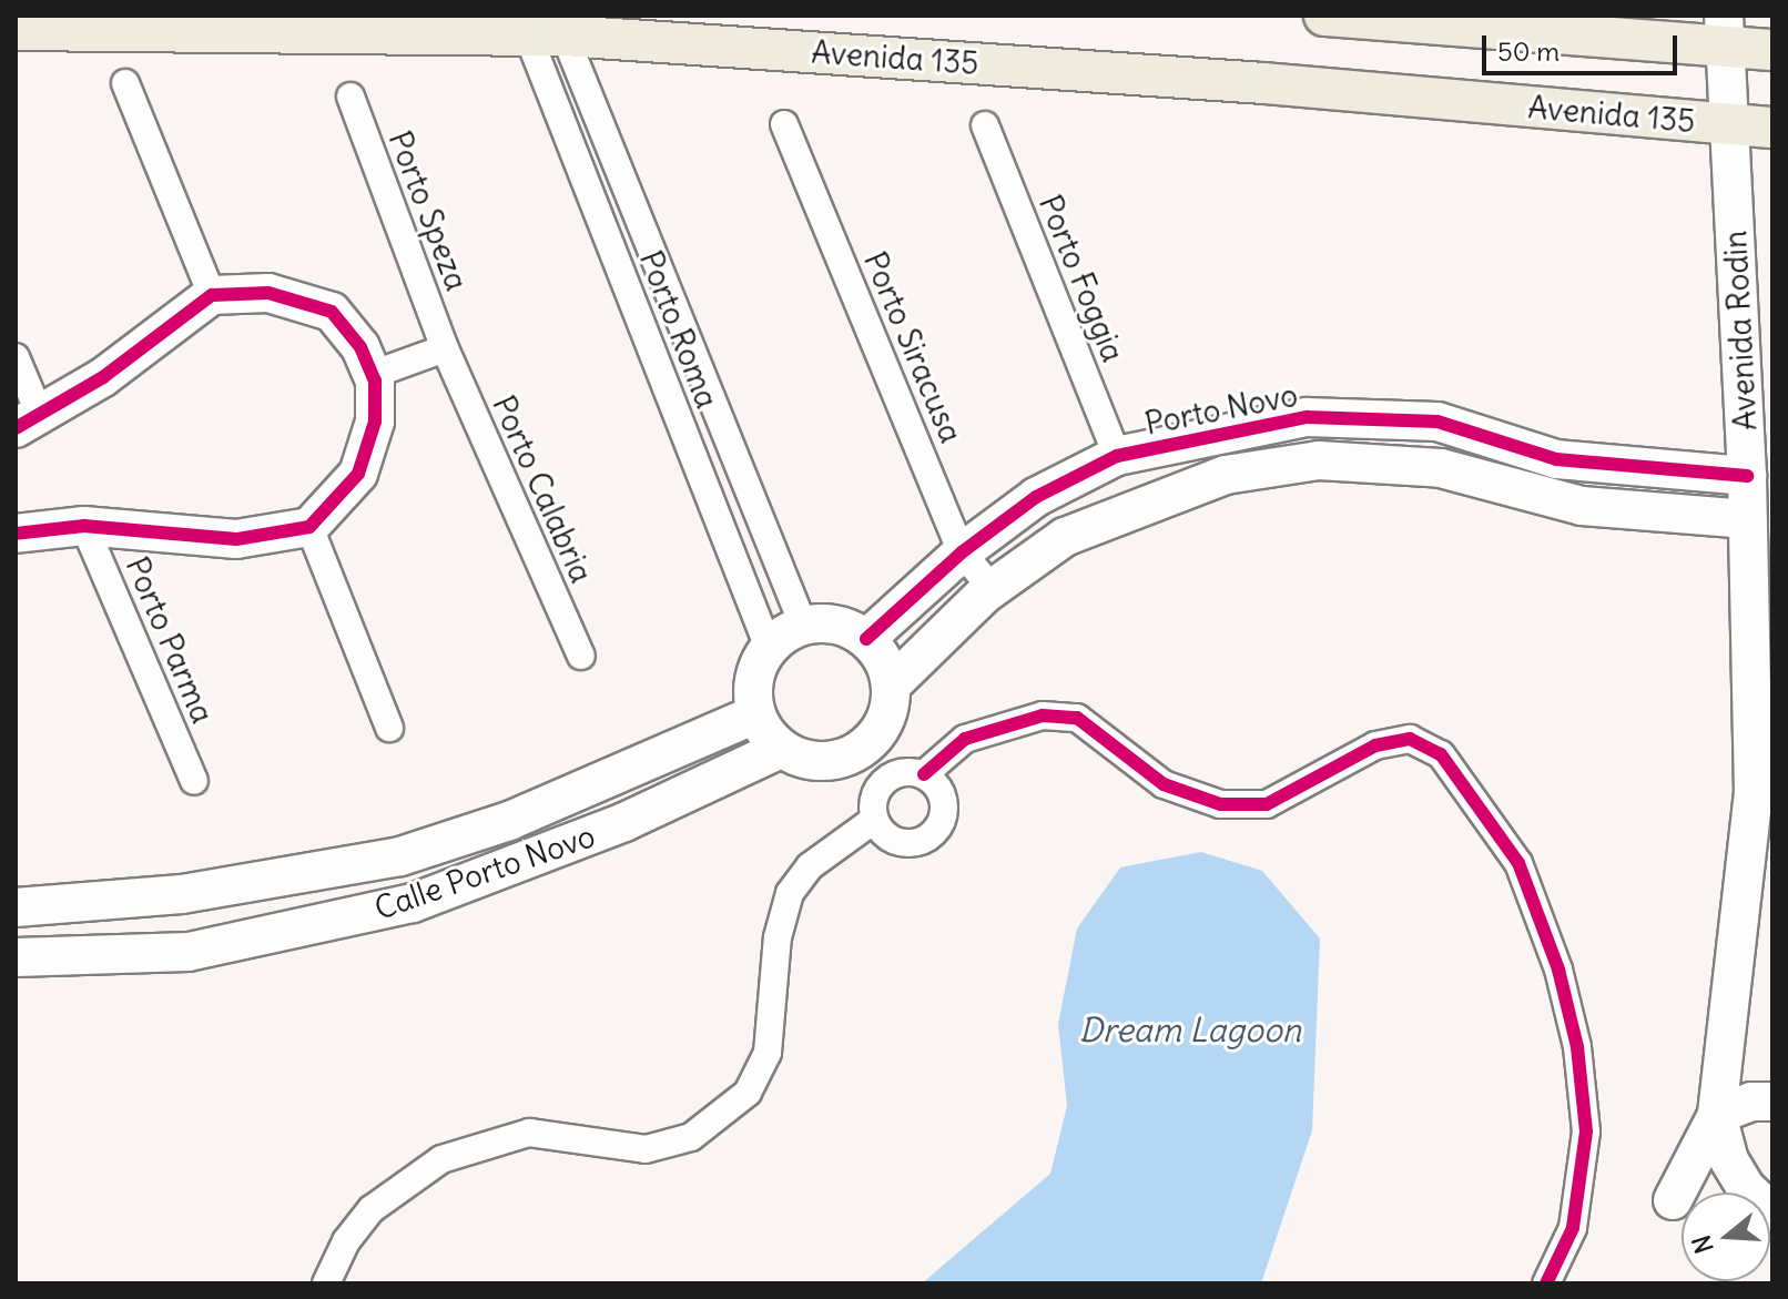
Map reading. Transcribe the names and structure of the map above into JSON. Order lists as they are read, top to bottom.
{
  "streets": {
    "main road": ["Avenida 135"],
    "street": [
      "Porto Speza",
      "Porto Foggia",
      "Porto Roma",
      "Avenida Rodin",
      "Porto Siracusa",
      "Porto Novo",
      "Porto Calabria",
      "Porto Parma",
      "Calle Porto Novo"
    ]
  },
  "crossings": [
    ["Avenida 135", "Porto Roma"],
    ["Avenida 135", "Avenida Rodin"],
    ["Porto Speza", "Porto Calabria"],
    ["Porto Foggia", "Porto Novo"],
    ["Porto Roma", "Porto Novo"],
    ["Porto Roma", "Calle Porto Novo"],
    ["Avenida Rodin", "Porto Novo"],
    ["Porto Siracusa", "Porto Novo"],
    ["Porto Novo", "Calle Porto Novo"]
  ],
  "water": ["Dream Lagoon"],
  "scale_bar": "50 m",
  "north": "left"
}
